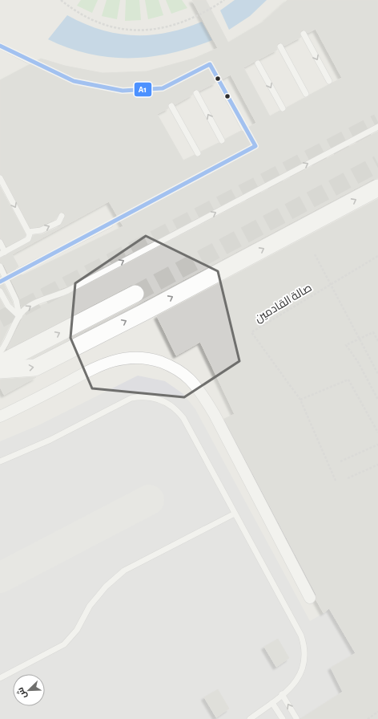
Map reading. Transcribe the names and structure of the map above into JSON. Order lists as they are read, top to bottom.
{
  "streets": {
    "path": ["صالة القادمين"]
  },
  "lines": ["transit line A1"],
  "north": "bottom left"
}
